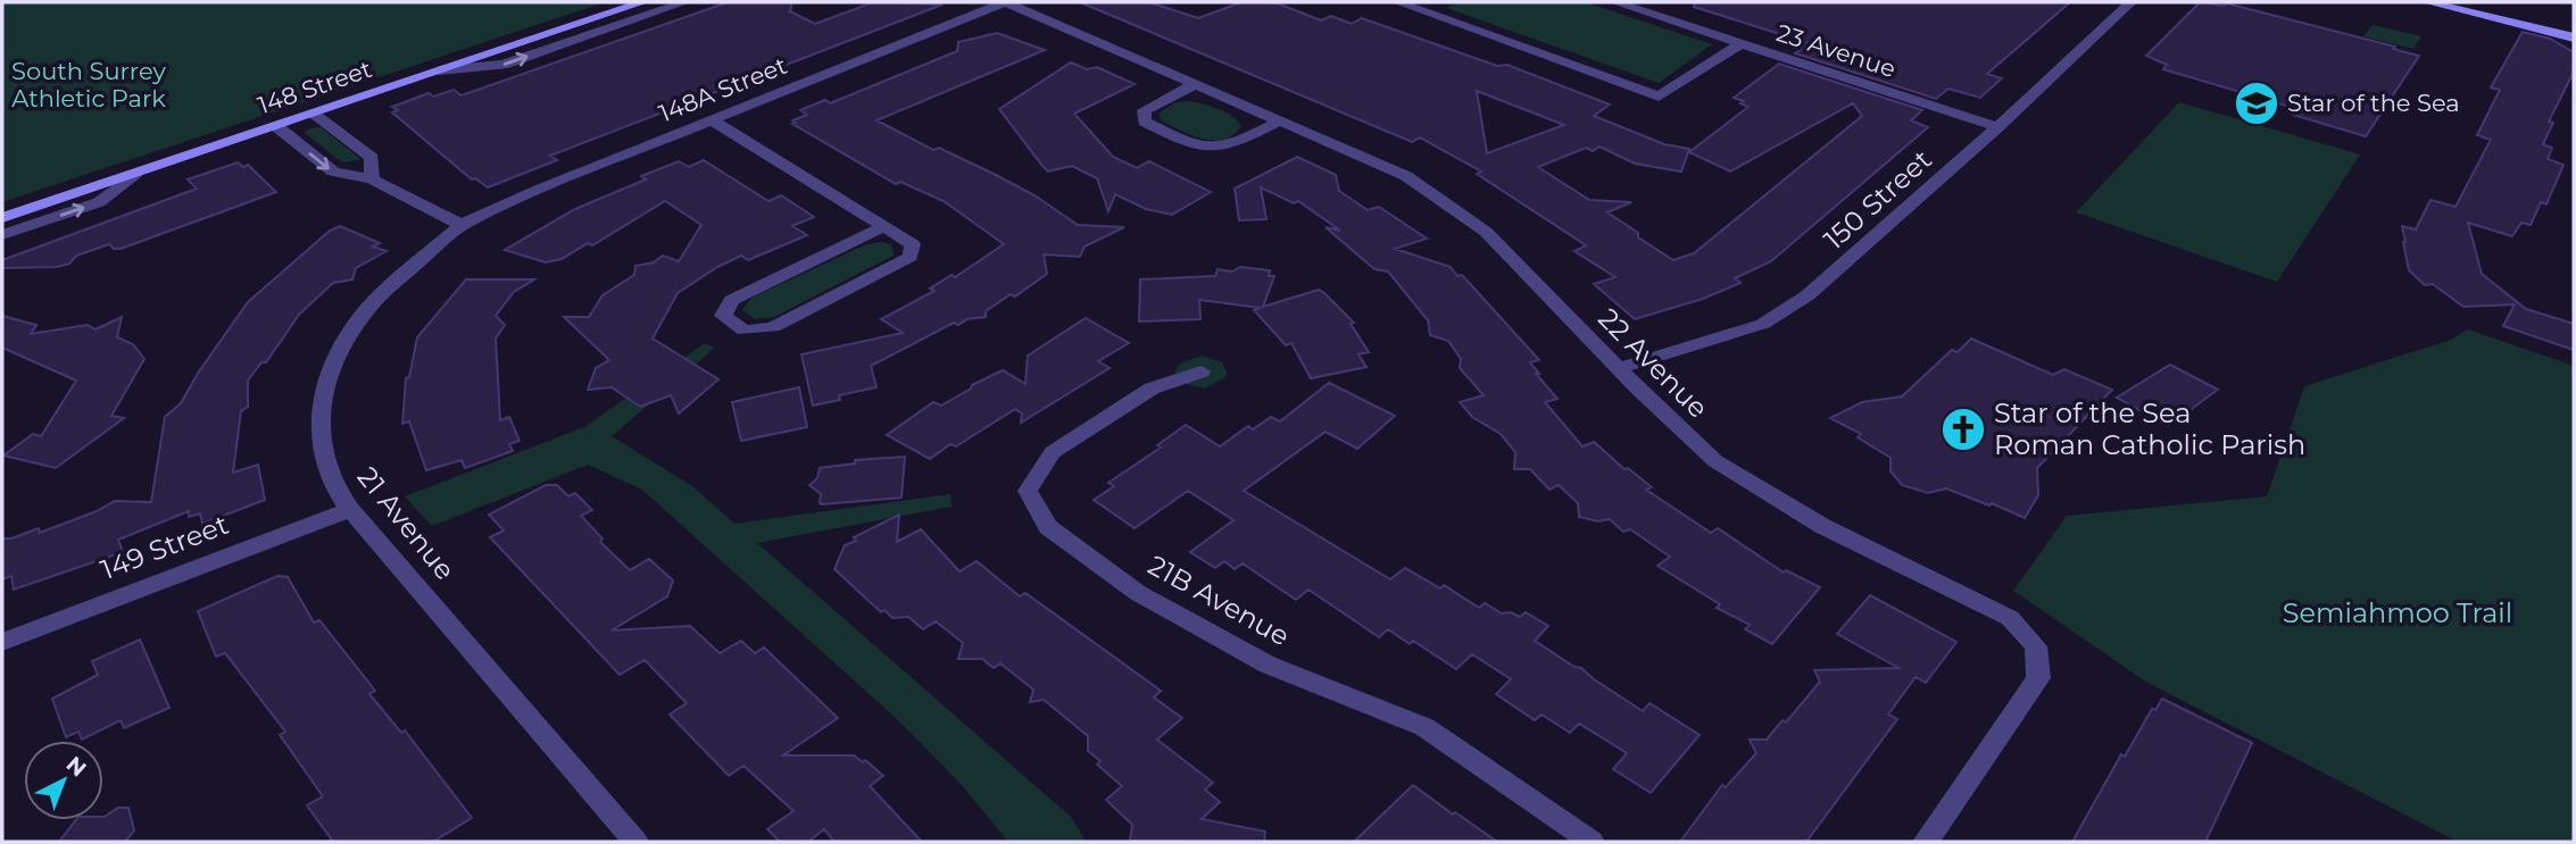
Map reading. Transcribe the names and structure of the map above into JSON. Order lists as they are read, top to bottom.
{
  "streets": {
    "main road": ["148 Street"],
    "street": [
      "23 Avenue",
      "148A Street",
      "150 Street",
      "22 Avenue",
      "21 Avenue",
      "149 Street",
      "21B Avenue"
    ]
  },
  "crossings": [
    ["23 Avenue", "150 Street"],
    ["148A Street", "22 Avenue"],
    ["148A Street", "21 Avenue"],
    ["150 Street", "22 Avenue"],
    ["21 Avenue", "149 Street"]
  ],
  "parks": ["South Surrey Athletic Park", "Semiahmoo Trail"],
  "places": {
    "school or university": ["Star of the Sea"],
    "church": ["Star of the Sea Roman Catholic Parish"]
  },
  "north": "top right"
}
